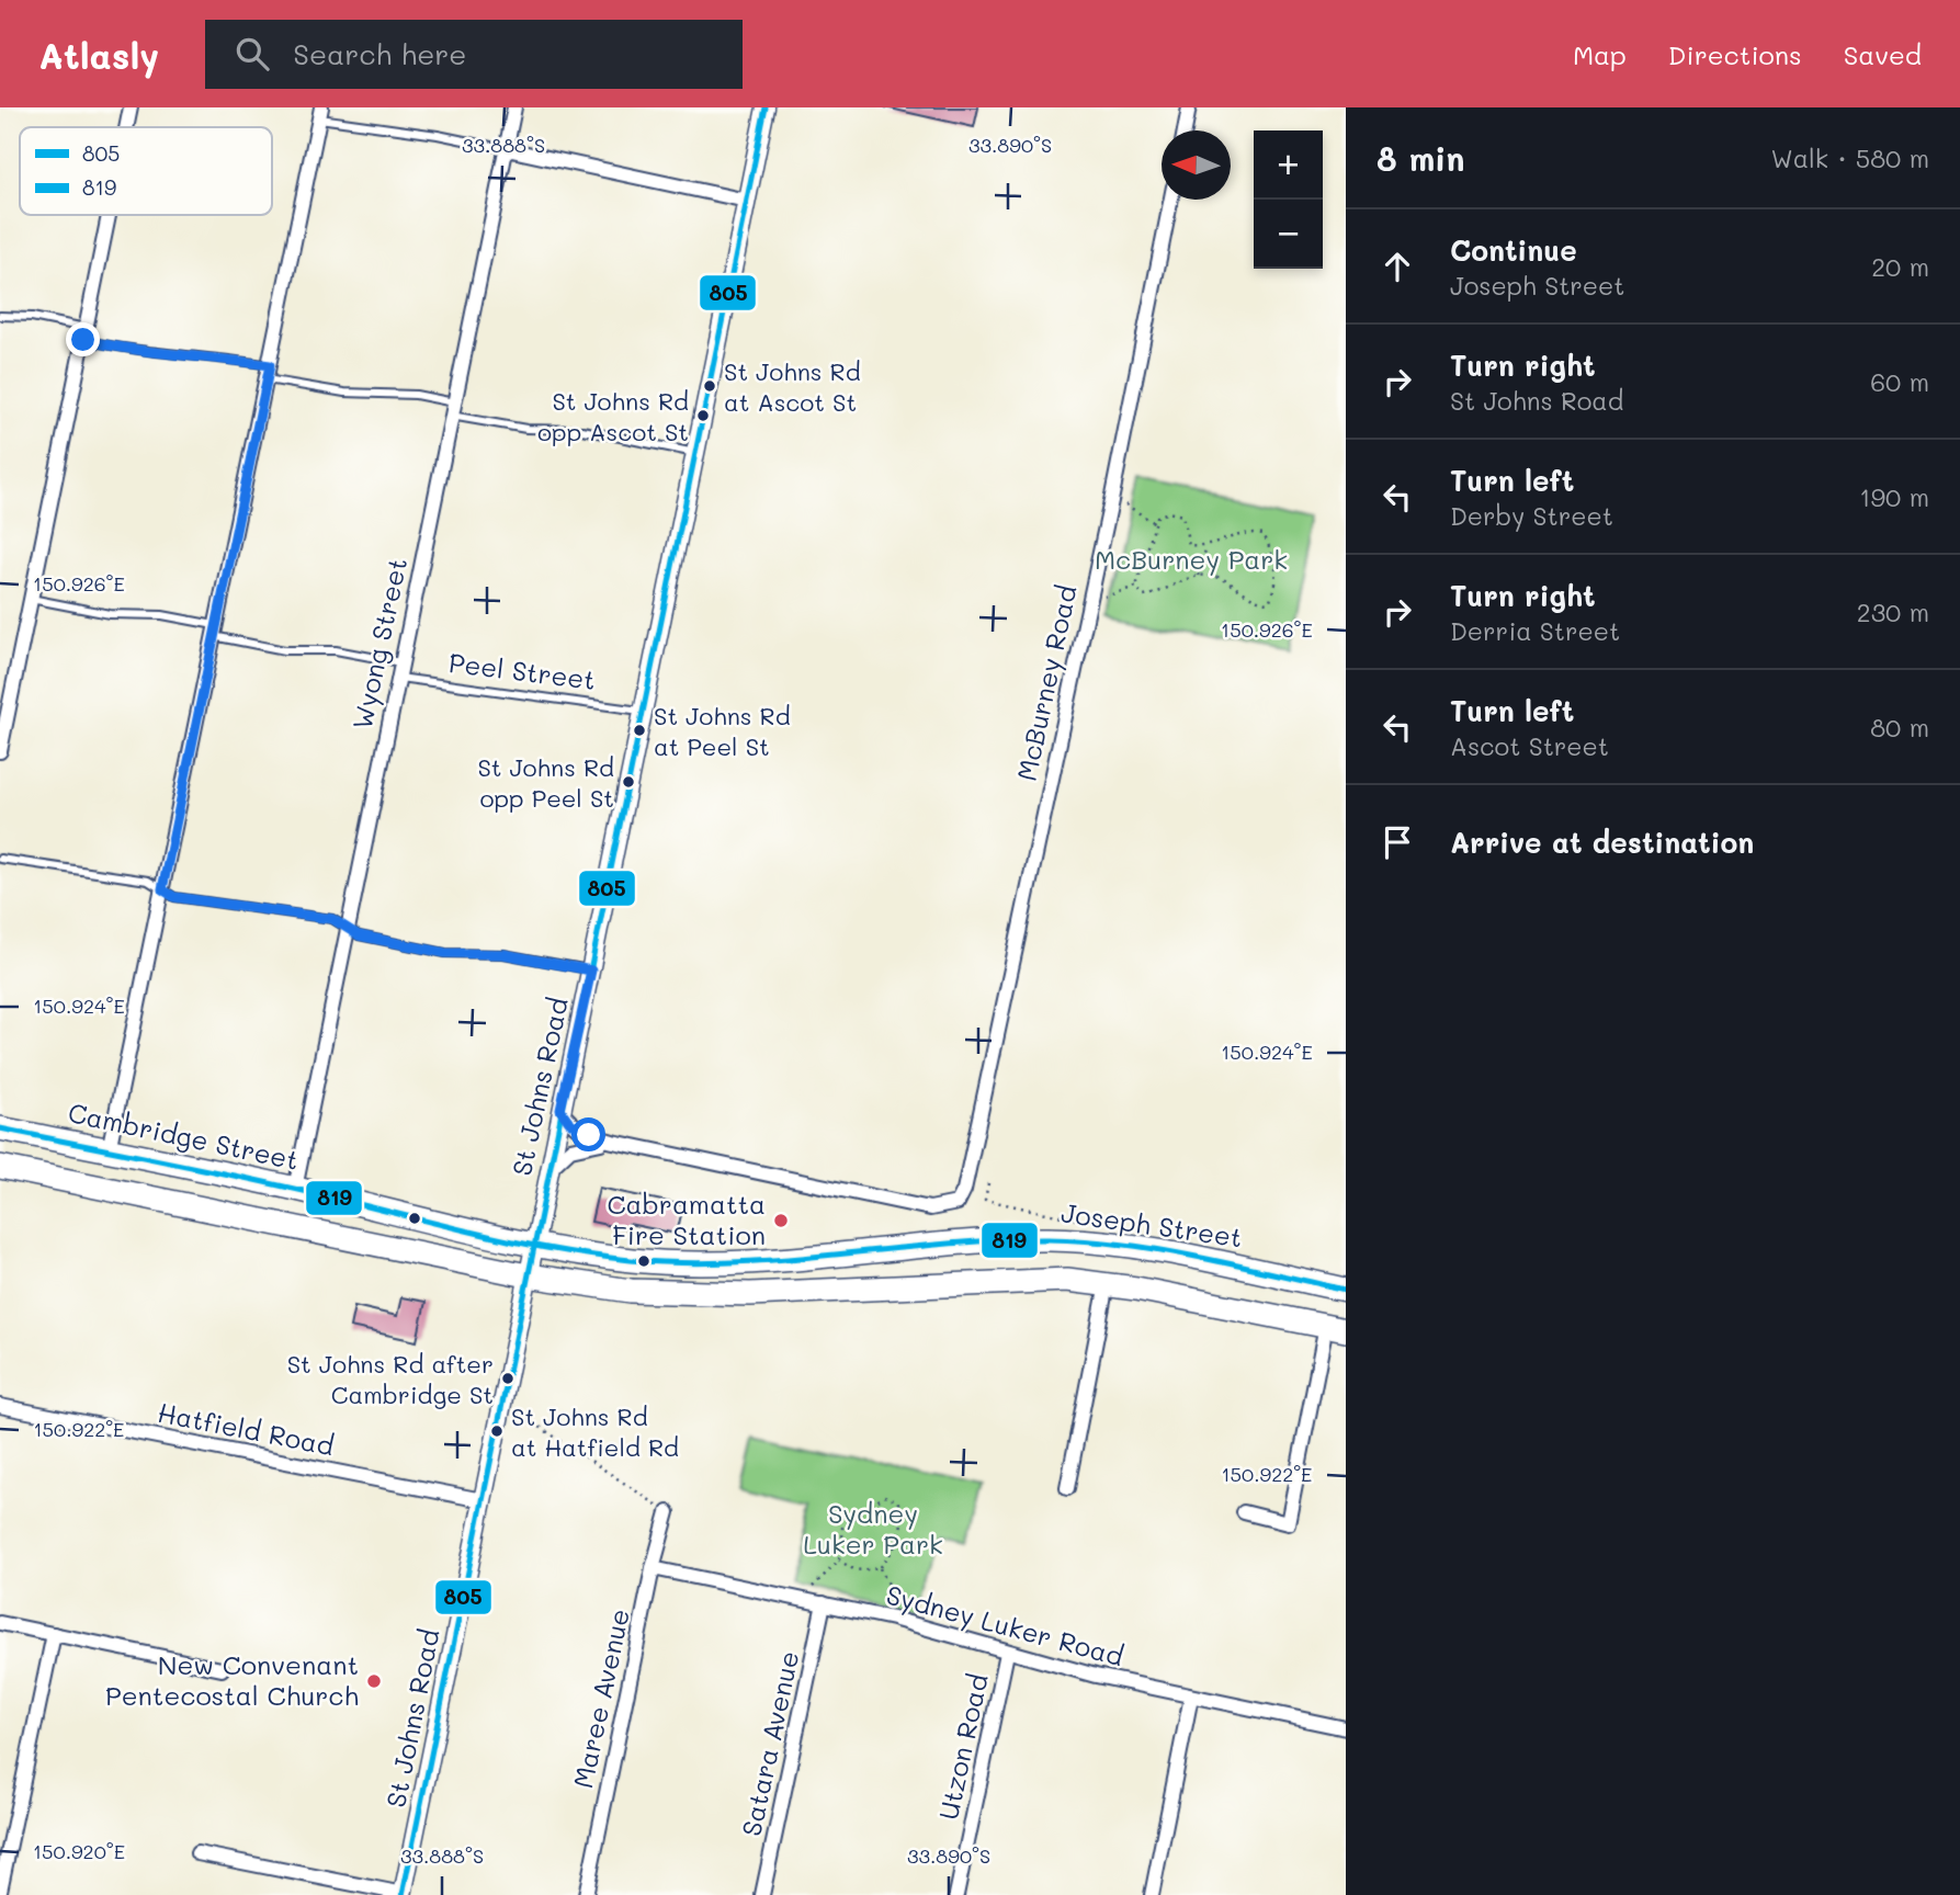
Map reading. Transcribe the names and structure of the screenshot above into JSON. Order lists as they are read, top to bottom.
{
  "streets": {
    "highway": ["Cambridge Street", "Joseph Street"],
    "main road": ["St Johns Road"],
    "street": [
      "Wyong Street",
      "McBurney Road",
      "Hatfield Road",
      "Sydney Luker Road",
      "Maree Avenue",
      "Satara Avenue",
      "Utzon Road"
    ],
    "lane": ["Peel Street"]
  },
  "crossings": [
    ["Wyong Street", "Peel Street"],
    ["Wyong Street", "Cambridge Street"],
    ["Peel Street", "St Johns Road"],
    ["St Johns Road", "Cambridge Street"],
    ["St Johns Road", "Joseph Street"],
    ["St Johns Road", "Hatfield Road"],
    ["Cambridge Street", "Joseph Street"],
    ["Sydney Luker Road", "Maree Avenue"],
    ["Sydney Luker Road", "Satara Avenue"],
    ["Sydney Luker Road", "Utzon Road"]
  ],
  "parks": ["McBurney Park", "Sydney Luker Park"],
  "places": [
    "St Johns Rd at Ascot St",
    "St Johns Rd opp Ascot St",
    "St Johns Rd at Peel St",
    "St Johns Rd opp Peel St",
    "Cabramatta Fire Station",
    "St Johns Rd after Cambridge St",
    "St Johns Rd at Hatfield Rd",
    "New Convenant Pentecostal Church"
  ],
  "lines": ["transit line 805", "transit line 819"],
  "legend": ["805", "819"],
  "north": "left",
  "page": {
    "header": "Atlasly",
    "search": "Search here",
    "nav": ["Map", "Directions", "Saved"],
    "heading": ["8 min", "Walk · 580 m"],
    "map_buttons": ["+", "−"],
    "list": [
      ["Continue", "Joseph Street", "20 m"],
      ["Turn right", "St Johns Road", "60 m"],
      ["Turn left", "Derby Street", "190 m"],
      ["Turn right", "Derria Street", "230 m"],
      ["Turn left", "Ascot Street", "80 m"],
      "Arrive at destination"
    ]
  },
  "coordinates": [
    "33.888°S",
    "33.890°S",
    "150.926°E",
    "150.924°E",
    "150.922°E",
    "150.920°E"
  ]
}
